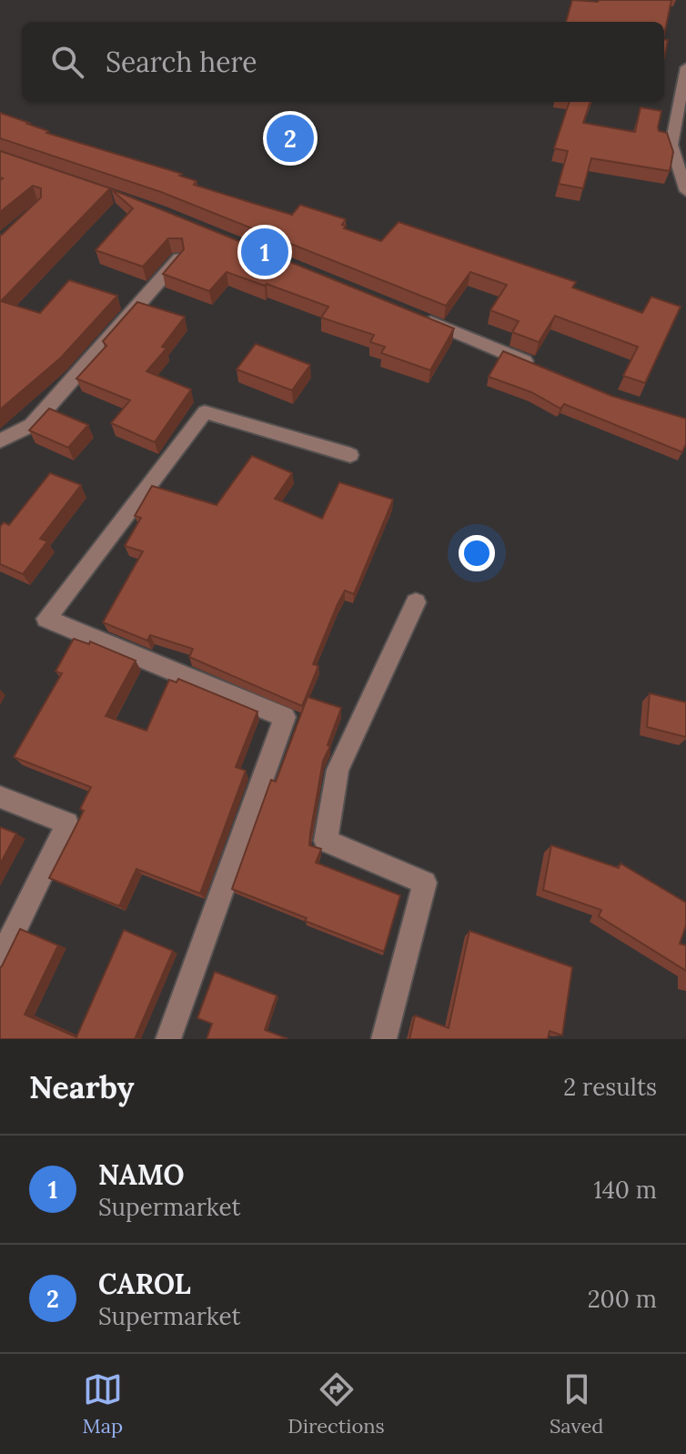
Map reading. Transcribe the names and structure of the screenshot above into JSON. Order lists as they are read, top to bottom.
{
  "page": {
    "search": "Search here",
    "pins": ["2", "1"],
    "heading": ["Nearby", "2 results"],
    "list": [
      {
        "mark": "1",
        "name": "NAMO",
        "note": "Supermarket",
        "value": "140 m"
      },
      {
        "mark": "2",
        "name": "CAROL",
        "note": "Supermarket",
        "value": "200 m"
      }
    ],
    "nav": ["Map", "Directions", "Saved"]
  }
}
